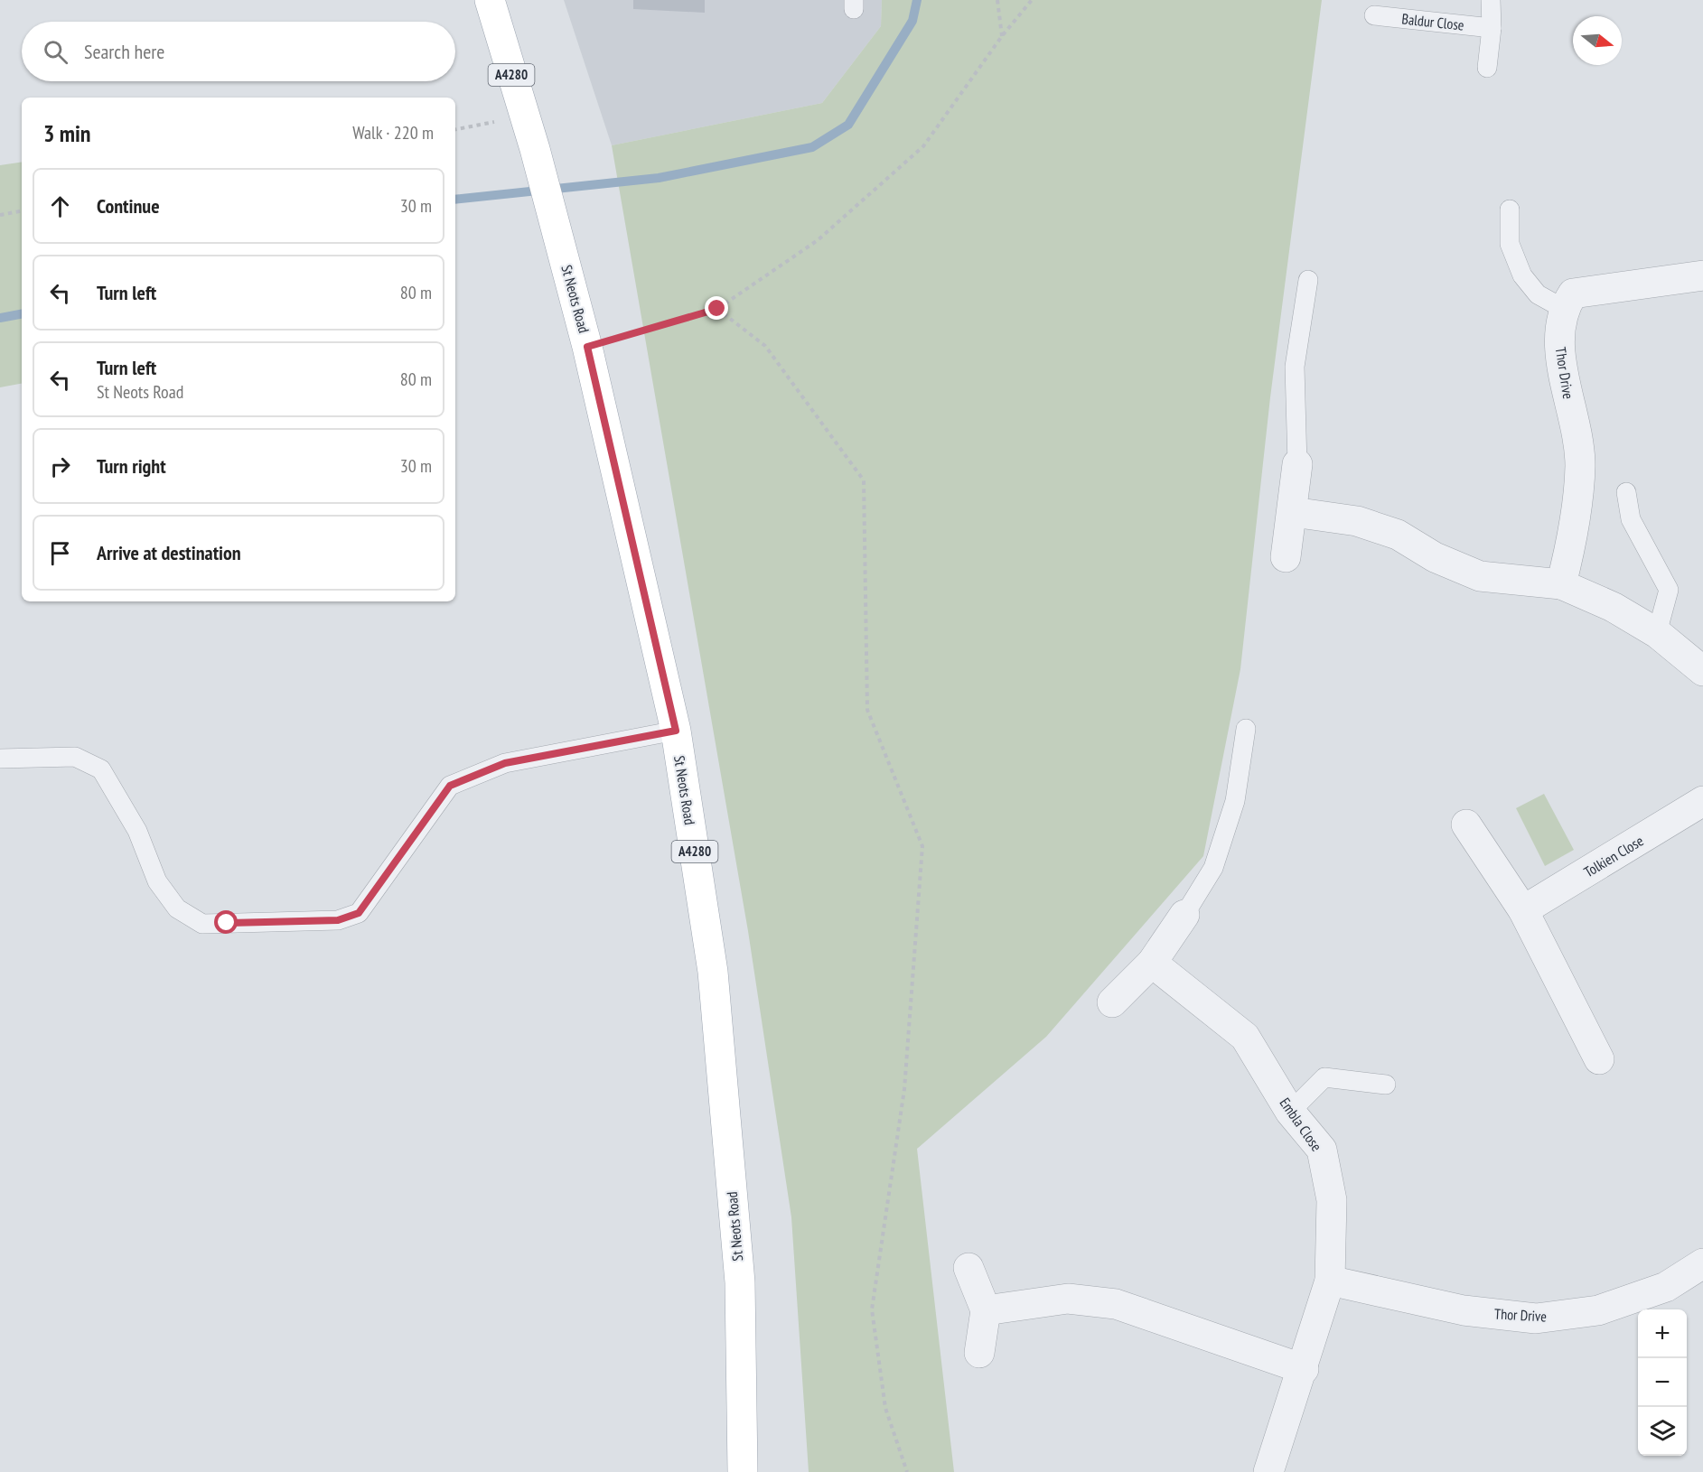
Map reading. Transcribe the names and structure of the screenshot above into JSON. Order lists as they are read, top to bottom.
{
  "streets": {
    "main road": ["A4280", "St Neots Road"],
    "street": ["Thor Drive", "Tolkien Close", "Embla Close"],
    "lane": ["Baldur Close"]
  },
  "crossings": [
    ["Thor Drive", "Embla Close"]
  ],
  "north": "right",
  "page": {
    "search": "Search here",
    "heading": ["3 min", "Walk · 220 m"],
    "list": [
      ["Continue", "30 m"],
      ["Turn left", "80 m"],
      ["Turn left", "St Neots Road", "80 m"],
      ["Turn right", "30 m"],
      "Arrive at destination"
    ],
    "map_buttons": ["+", "−"]
  }
}
